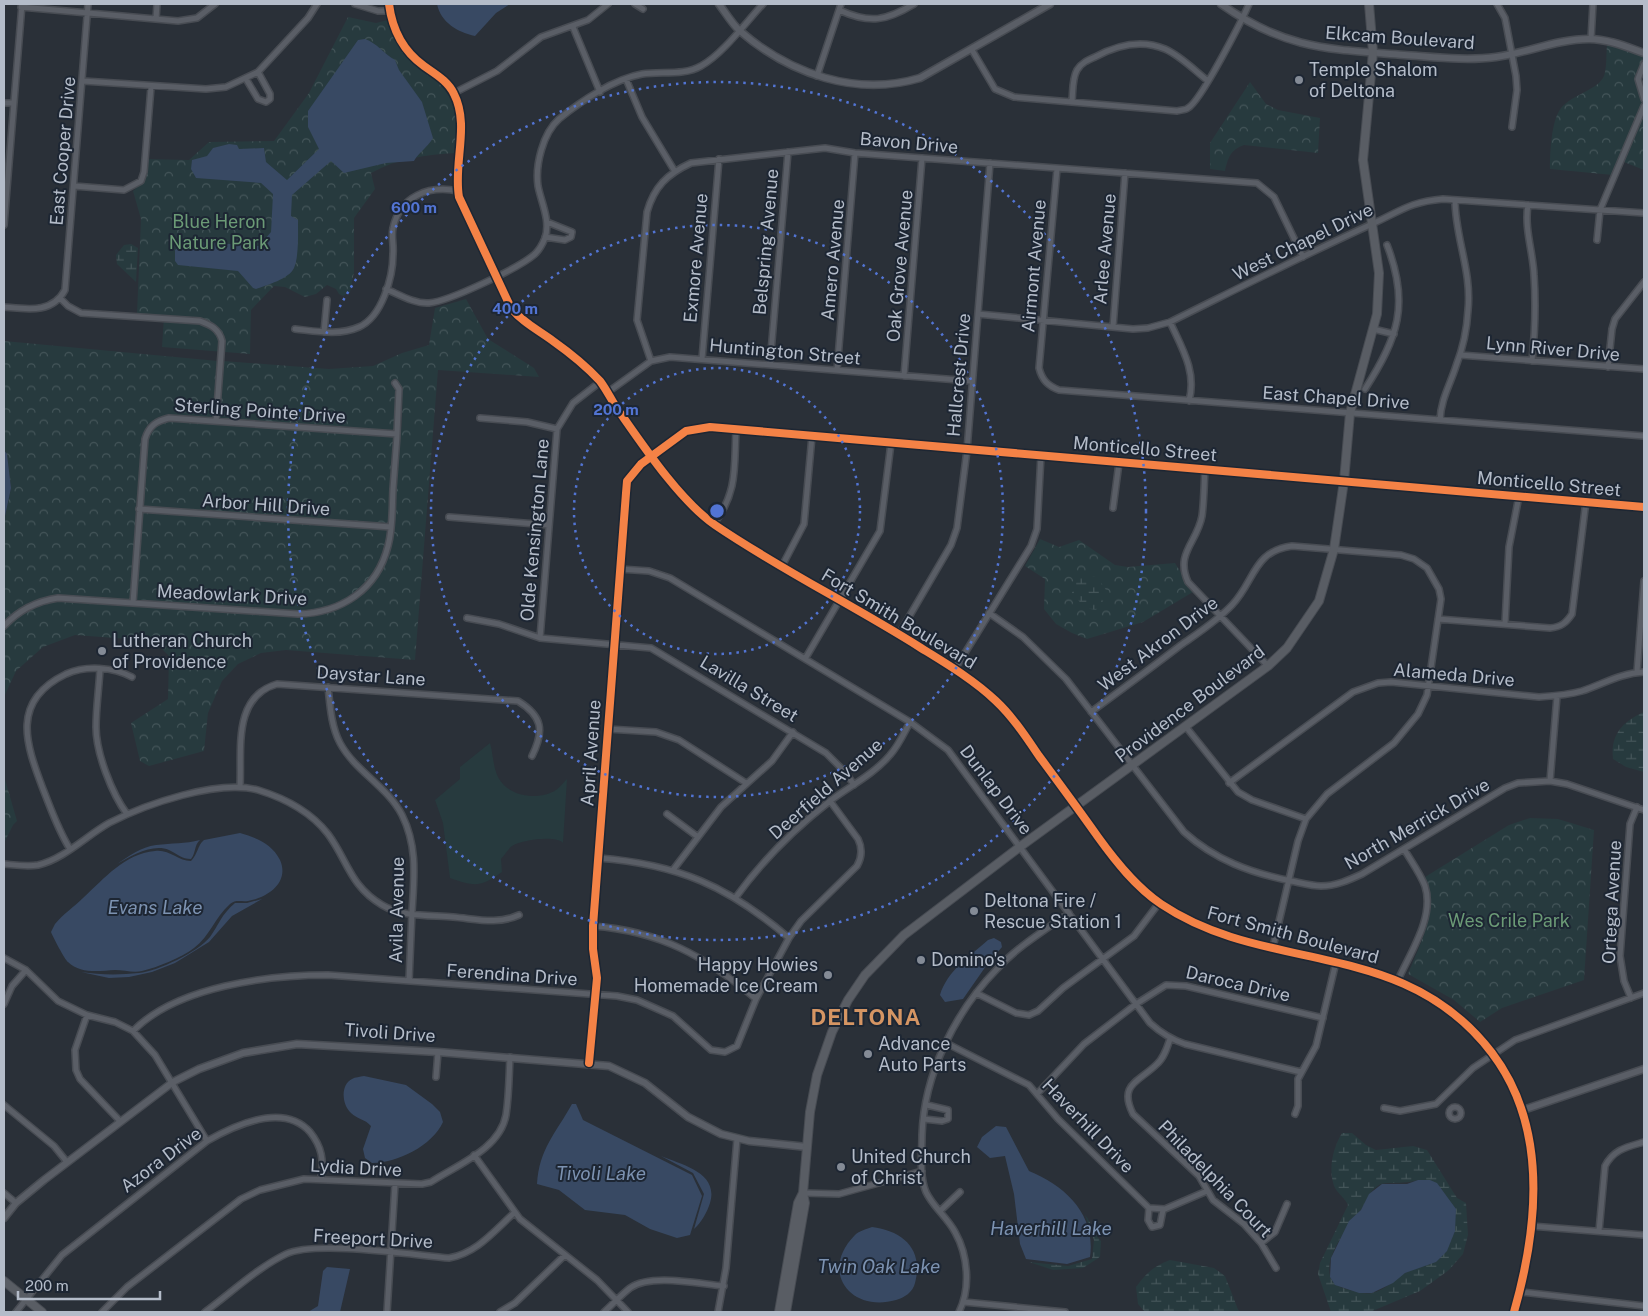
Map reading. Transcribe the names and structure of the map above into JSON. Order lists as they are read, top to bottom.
{
  "streets": {
    "main road": ["Providence Boulevard"],
    "street": [
      "Elkcam Boulevard",
      "Bavon Drive",
      "East Cooper Drive",
      "Belspring Avenue",
      "West Chapel Drive",
      "Arlee Avenue",
      "Exmore Avenue",
      "Amero Avenue",
      "Oak Grove Avenue",
      "Airmont Avenue",
      "Lynn River Drive",
      "Huntington Street",
      "Hallcrest Drive",
      "East Chapel Drive",
      "Sterling Pointe Drive",
      "Monticello Street",
      "Arbor Hill Drive",
      "Olde Kensington Lane",
      "Meadowlark Drive",
      "Fort Smith Boulevard",
      "West Akron Drive",
      "Alameda Drive",
      "Daystar Lane",
      "Lavilla Street",
      "April Avenue",
      "Deerfield Avenue",
      "Dunlap Drive",
      "North Merrick Drive",
      "Ortega Avenue",
      "Avila Avenue",
      "Ferendina Drive",
      "Daroca Drive",
      "Tivoli Drive",
      "Haverhill Drive",
      "Azora Drive",
      "Lydia Drive",
      "Philadelphia Court",
      "Freeport Drive"
    ]
  },
  "crossings": [
    ["Elkcam Boulevard", "Providence Boulevard"],
    ["Bavon Drive", "Belspring Avenue"],
    ["Bavon Drive", "West Chapel Drive"],
    ["Bavon Drive", "Arlee Avenue"],
    ["Bavon Drive", "Exmore Avenue"],
    ["Bavon Drive", "Amero Avenue"],
    ["Bavon Drive", "Oak Grove Avenue"],
    ["Bavon Drive", "Airmont Avenue"],
    ["Bavon Drive", "Huntington Street"],
    ["Bavon Drive", "Hallcrest Drive"],
    ["Belspring Avenue", "Huntington Street"],
    ["West Chapel Drive", "Arlee Avenue"],
    ["West Chapel Drive", "Airmont Avenue"],
    ["West Chapel Drive", "Hallcrest Drive"],
    ["West Chapel Drive", "Providence Boulevard"],
    ["Exmore Avenue", "Huntington Street"],
    ["Amero Avenue", "Huntington Street"],
    ["Oak Grove Avenue", "Huntington Street"],
    ["Airmont Avenue", "East Chapel Drive"],
    ["Huntington Street", "Hallcrest Drive"],
    ["Huntington Street", "Fort Smith Boulevard"],
    ["Hallcrest Drive", "Monticello Street"],
    ["Hallcrest Drive", "Fort Smith Boulevard"],
    ["East Chapel Drive", "Providence Boulevard"],
    ["Sterling Pointe Drive", "Arbor Hill Drive"],
    ["Sterling Pointe Drive", "Meadowlark Drive"],
    ["Monticello Street", "Fort Smith Boulevard"],
    ["Monticello Street", "Providence Boulevard"],
    ["Monticello Street", "April Avenue"],
    ["Arbor Hill Drive", "Meadowlark Drive"],
    ["Olde Kensington Lane", "Fort Smith Boulevard"],
    ["Olde Kensington Lane", "Lavilla Street"],
    ["Fort Smith Boulevard", "Providence Boulevard"],
    ["Fort Smith Boulevard", "April Avenue"],
    ["West Akron Drive", "Alameda Drive"],
    ["West Akron Drive", "Providence Boulevard"],
    ["West Akron Drive", "North Merrick Drive"],
    ["Daystar Lane", "Avila Avenue"],
    ["Lavilla Street", "April Avenue"],
    ["Lavilla Street", "Deerfield Avenue"],
    ["Providence Boulevard", "Dunlap Drive"],
    ["Providence Boulevard", "North Merrick Drive"],
    ["Providence Boulevard", "Tivoli Drive"],
    ["April Avenue", "Dunlap Drive"],
    ["April Avenue", "Ferendina Drive"],
    ["April Avenue", "Tivoli Drive"],
    ["Deerfield Avenue", "Dunlap Drive"],
    ["Deerfield Avenue", "Ferendina Drive"],
    ["Dunlap Drive", "Daroca Drive"],
    ["Dunlap Drive", "Philadelphia Court"],
    ["North Merrick Drive", "Ortega Avenue"],
    ["Avila Avenue", "Ferendina Drive"],
    ["Daroca Drive", "Haverhill Drive"],
    ["Tivoli Drive", "Lydia Drive"],
    ["Azora Drive", "Lydia Drive"]
  ],
  "districts": ["DELTONA"],
  "water": [
    "Evans Lake",
    "Tivoli Lake",
    "Haverhill Lake",
    "Twin Oak Lake"
  ],
  "parks": ["Blue Heron Nature Park", "Wes Crile Park"],
  "places": [
    "Temple Shalom of Deltona",
    "Lutheran Church of Providence",
    "Deltona Fire / Rescue Station 1",
    "Domino's",
    "Happy Howies Homemade Ice Cream",
    "Advance Auto Parts",
    "United Church of Christ"
  ],
  "scale_bar": "200 m",
  "rings": ["600 m", "400 m", "200 m"]
}
